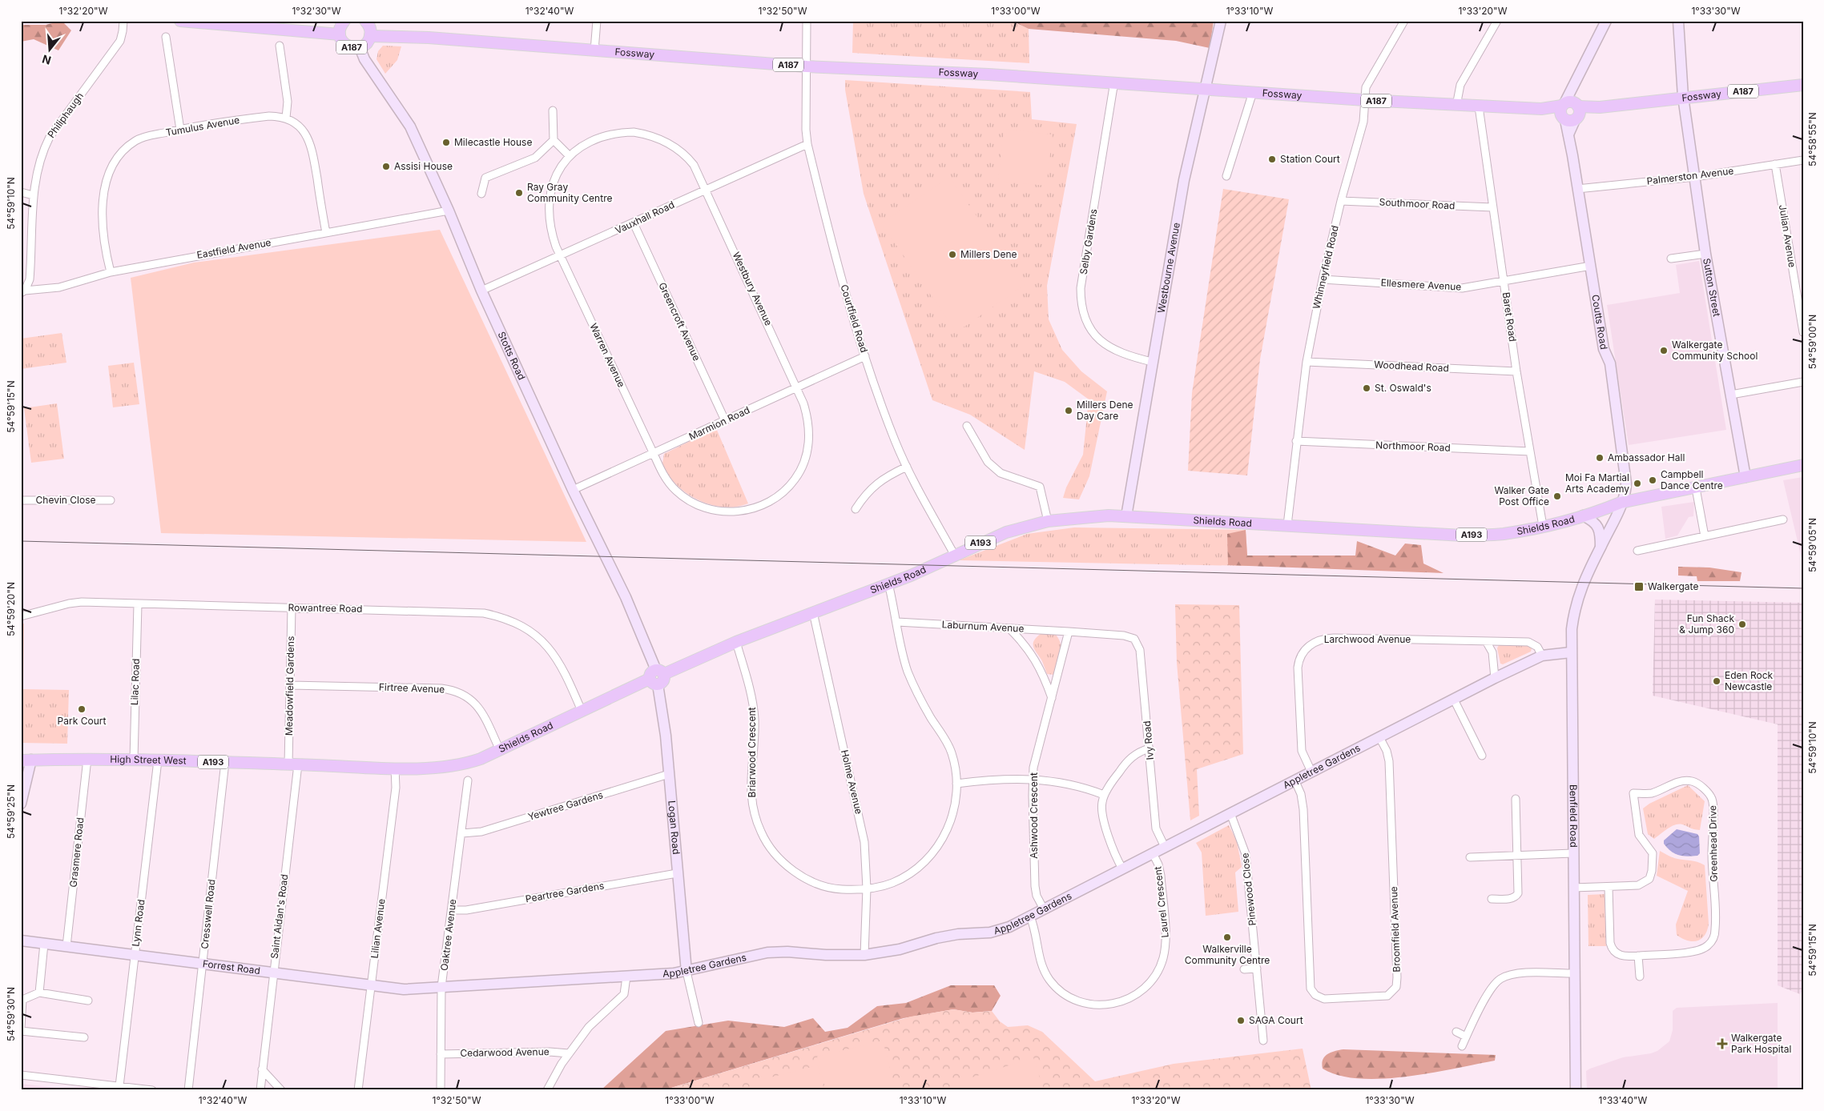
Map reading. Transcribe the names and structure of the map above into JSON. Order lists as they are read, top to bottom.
{
  "streets": {
    "main road": [
      "A187",
      "Fossway",
      "Shields Road",
      "A193",
      "High Street West"
    ],
    "street": [
      "Philiphaugh",
      "Tumulus Avenue",
      "Palmerston Avenue",
      "Southmoor Road",
      "Vauxhall Road",
      "Julian Avenue",
      "Selby Gardens",
      "Eastfield Avenue",
      "Westbourne Avenue",
      "Whinneyfield Road",
      "Ellesmere Avenue",
      "Sutton Street",
      "Westbury Avenue",
      "Baret Road",
      "Courtfield Road",
      "Greencroft Avenue",
      "Coutts Road",
      "Warren Avenue",
      "Stotts Road",
      "Woodhead Road",
      "Marmion Road",
      "Northmoor Road",
      "Chevin Close",
      "Rowantree Road",
      "Laburnum Avenue",
      "Larchwood Avenue",
      "Lilac Road",
      "Meadowfield Gardens",
      "Firtree Avenue",
      "Ivy Road",
      "Briarwood Crescent",
      "Appletree Gardens",
      "Holme Avenue",
      "Yewtree Gardens",
      "Ashwood Crescent",
      "Benfield Road",
      "Logan Road",
      "Greenhead Drive",
      "Grasmere Road",
      "Pinewood Close",
      "Peartree Gardens",
      "Laurel Crescent",
      "Cresswell Road",
      "Saint Aidan's Road",
      "Lynn Road",
      "Lilian Avenue",
      "Broomfield Avenue",
      "Oaktree Avenue",
      "Forrest Road",
      "Cedarwood Avenue"
    ]
  },
  "crossings": [
    ["A187", "Fossway"],
    ["A187", "Stotts Road"],
    ["Fossway", "Selby Gardens"],
    ["Fossway", "Westbourne Avenue"],
    ["Fossway", "Whinneyfield Road"],
    ["Fossway", "Sutton Street"],
    ["Fossway", "Baret Road"],
    ["Fossway", "Courtfield Road"],
    ["Fossway", "Coutts Road"],
    ["Philiphaugh", "Eastfield Avenue"],
    ["Tumulus Avenue", "Eastfield Avenue"],
    ["Palmerston Avenue", "Julian Avenue"],
    ["Palmerston Avenue", "Sutton Street"],
    ["Palmerston Avenue", "Coutts Road"],
    ["Southmoor Road", "Whinneyfield Road"],
    ["Southmoor Road", "Baret Road"],
    ["Vauxhall Road", "Westbury Avenue"],
    ["Vauxhall Road", "Courtfield Road"],
    ["Vauxhall Road", "Greencroft Avenue"],
    ["Vauxhall Road", "Warren Avenue"],
    ["Vauxhall Road", "Stotts Road"],
    ["Selby Gardens", "Westbourne Avenue"],
    ["Eastfield Avenue", "Stotts Road"],
    ["Westbourne Avenue", "Shields Road"],
    ["Whinneyfield Road", "Ellesmere Avenue"],
    ["Whinneyfield Road", "Woodhead Road"],
    ["Whinneyfield Road", "Northmoor Road"],
    ["Whinneyfield Road", "Shields Road"],
    ["Ellesmere Avenue", "Baret Road"],
    ["Ellesmere Avenue", "Coutts Road"],
    ["Sutton Street", "Shields Road"],
    ["Westbury Avenue", "Warren Avenue"],
    ["Westbury Avenue", "Marmion Road"],
    ["Baret Road", "Woodhead Road"],
    ["Baret Road", "Northmoor Road"],
    ["Baret Road", "Shields Road"],
    ["Courtfield Road", "Marmion Road"],
    ["Courtfield Road", "Shields Road"],
    ["Greencroft Avenue", "Marmion Road"],
    ["Coutts Road", "Shields Road"],
    ["Coutts Road", "Benfield Road"],
    ["Warren Avenue", "Marmion Road"],
    ["Stotts Road", "Marmion Road"],
    ["Stotts Road", "Shields Road"],
    ["Stotts Road", "Logan Road"],
    ["Shields Road", "Rowantree Road"],
    ["Shields Road", "Firtree Avenue"],
    ["Shields Road", "Briarwood Crescent"],
    ["Shields Road", "High Street West"],
    ["Shields Road", "Holme Avenue"],
    ["Shields Road", "Benfield Road"],
    ["Shields Road", "Logan Road"],
    ["Shields Road", "Lilian Avenue"],
    ["Rowantree Road", "Lilac Road"],
    ["Rowantree Road", "Meadowfield Gardens"],
    ["Laburnum Avenue", "Ivy Road"],
    ["Laburnum Avenue", "Briarwood Crescent"],
    ["Laburnum Avenue", "Ashwood Crescent"],
    ["Larchwood Avenue", "Appletree Gardens"],
    ["Lilac Road", "High Street West"],
    ["Meadowfield Gardens", "Firtree Avenue"],
    ["Meadowfield Gardens", "High Street West"],
    ["Meadowfield Gardens", "Saint Aidan's Road"],
    ["Ivy Road", "Appletree Gardens"],
    ["Briarwood Crescent", "Holme Avenue"],
    ["High Street West", "Grasmere Road"],
    ["High Street West", "Cresswell Road"],
    ["High Street West", "Saint Aidan's Road"],
    ["High Street West", "Lynn Road"],
    ["High Street West", "Lilian Avenue"],
    ["Appletree Gardens", "Holme Avenue"],
    ["Appletree Gardens", "Ashwood Crescent"],
    ["Appletree Gardens", "Benfield Road"],
    ["Appletree Gardens", "Logan Road"],
    ["Appletree Gardens", "Pinewood Close"],
    ["Appletree Gardens", "Laurel Crescent"],
    ["Appletree Gardens", "Broomfield Avenue"],
    ["Appletree Gardens", "Oaktree Avenue"],
    ["Appletree Gardens", "Forrest Road"],
    ["Yewtree Gardens", "Logan Road"],
    ["Yewtree Gardens", "Oaktree Avenue"],
    ["Benfield Road", "Greenhead Drive"],
    ["Logan Road", "Peartree Gardens"],
    ["Grasmere Road", "Forrest Road"],
    ["Peartree Gardens", "Oaktree Avenue"],
    ["Cresswell Road", "Forrest Road"],
    ["Saint Aidan's Road", "Forrest Road"],
    ["Lynn Road", "Forrest Road"],
    ["Lilian Avenue", "Forrest Road"],
    ["Oaktree Avenue", "Forrest Road"],
    ["Oaktree Avenue", "Cedarwood Avenue"]
  ],
  "places": {
    "other": [
      "Milecastle House",
      "Station Court",
      "Assisi House",
      "Ray Gray Community Centre",
      "Millers Dene",
      "Walkergate Community School",
      "St. Oswald's",
      "Millers Dene Day Care",
      "Ambassador Hall",
      "Campbell Dance Centre",
      "Moi Fa Martial Arts Academy",
      "Walker Gate Post Office",
      "Fun Shack & Jump 360",
      "Eden Rock Newcastle",
      "Park Court",
      "Walkerville Community Centre",
      "SAGA Court"
    ],
    "transit": ["Walkergate"],
    "health": ["Walkergate Park Hospital"]
  },
  "north": "bottom",
  "coordinates": [
    "1°32'20\"W",
    "1°32'30\"W",
    "1°32'40\"W",
    "1°32'50\"W",
    "1°33'00\"W",
    "1°33'10\"W",
    "1°33'20\"W",
    "1°33'30\"W",
    "54°58'55\"N",
    "54°59'10\"N",
    "54°59'00\"N",
    "54°59'15\"N",
    "54°59'05\"N",
    "54°59'20\"N",
    "54°59'25\"N",
    "54°59'30\"N",
    "1°33'40\"W"
  ]
}
